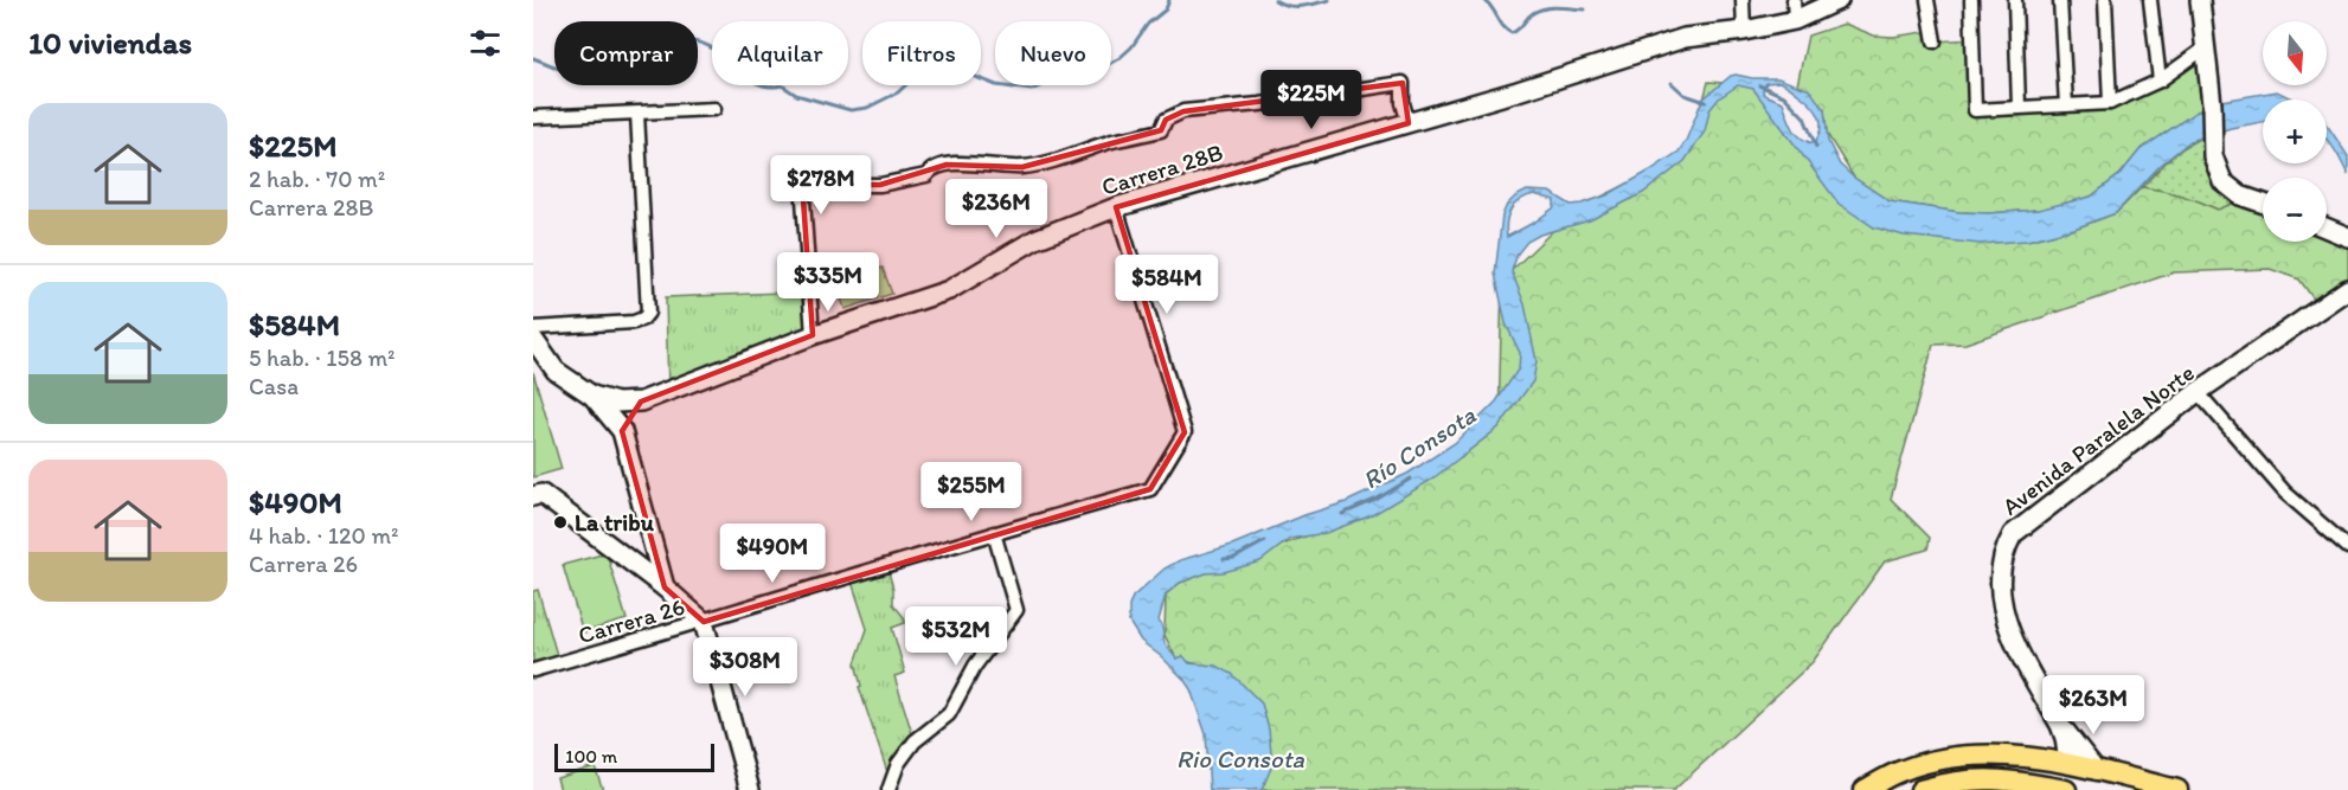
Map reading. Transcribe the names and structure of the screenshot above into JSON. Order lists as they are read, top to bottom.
{
  "streets": {
    "street": ["Carrera 28B", "Avenida Paralela Norte", "Carrera 26"]
  },
  "crossings": [
    ["Carrera 28B", "Carrera 26"]
  ],
  "water": ["Río Consota", "Rio Consota"],
  "places": ["La tribu"],
  "scale_bar": "100 m",
  "north": "bottom",
  "page": {
    "heading": "10 viviendas",
    "map_buttons": ["+", "−"],
    "chip": [
      "Comprar",
      "Alquilar",
      "Filtros",
      "Nuevo"
    ],
    "price": [
      "$225M",
      "$278M",
      "$236M",
      "$335M",
      "$584M",
      "$255M",
      "$490M",
      "$532M",
      "$308M",
      "$263M"
    ],
    "list": [
      {
        "name": "$225M",
        "note": "2 hab. · 70 m² · Carrera 28B"
      },
      {
        "name": "$584M",
        "note": "5 hab. · 158 m² · Casa"
      },
      {
        "name": "$490M",
        "note": "4 hab. · 120 m² · Carrera 26"
      }
    ],
    "scale": "100 m"
  }
}
